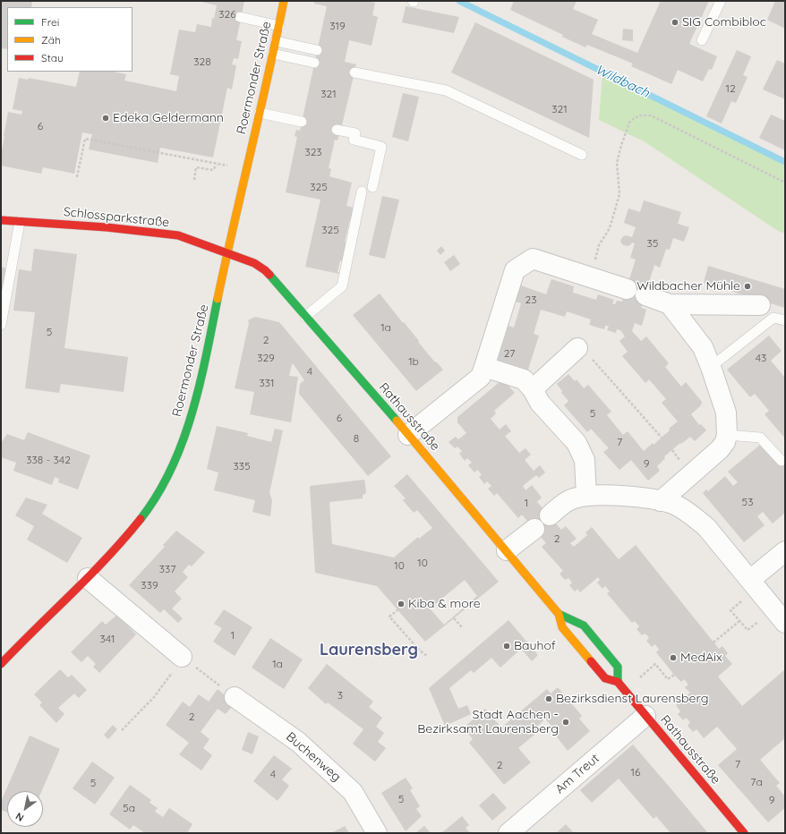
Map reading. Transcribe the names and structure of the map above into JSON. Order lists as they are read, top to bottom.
{
  "streets": {
    "street": [
      "Roermonder Straße",
      "Schlossparkstraße",
      "Rathausstraße",
      "Buchenweg",
      "Am Treut"
    ]
  },
  "crossings": [
    ["Roermonder Straße", "Schlossparkstraße"],
    ["Roermonder Straße", "Rathausstraße"],
    ["Schlossparkstraße", "Rathausstraße"],
    ["Rathausstraße", "Am Treut"]
  ],
  "districts": ["Laurensberg"],
  "water": ["Wildbach"],
  "places": [
    "SIG Combibloc",
    "Edeka Geldermann",
    "Wildbacher Mühle",
    "Kiba & more",
    "Bauhof",
    "MedAix",
    "Bezirksdienst Laurensberg",
    "Stadt Aachen - Bezirksamt Laurensberg"
  ],
  "house_numbers": [
    "326",
    "319",
    "328",
    "12",
    "321",
    "321",
    "6",
    "323",
    "325",
    "325",
    "35",
    "23",
    "1a",
    "5",
    "2",
    "27",
    "329",
    "43",
    "1b",
    "4",
    "331",
    "5",
    "6",
    "8",
    "7",
    "338 - 342",
    "9",
    "335",
    "53",
    "1",
    "2",
    "10",
    "10",
    "337",
    "339",
    "1",
    "341",
    "1a",
    "3",
    "2",
    "7",
    "2",
    "16",
    "4",
    "7a",
    "5",
    "5",
    "9",
    "5a"
  ],
  "legend": ["Frei", "Zäh", "Stau"],
  "north": "bottom left"
}
